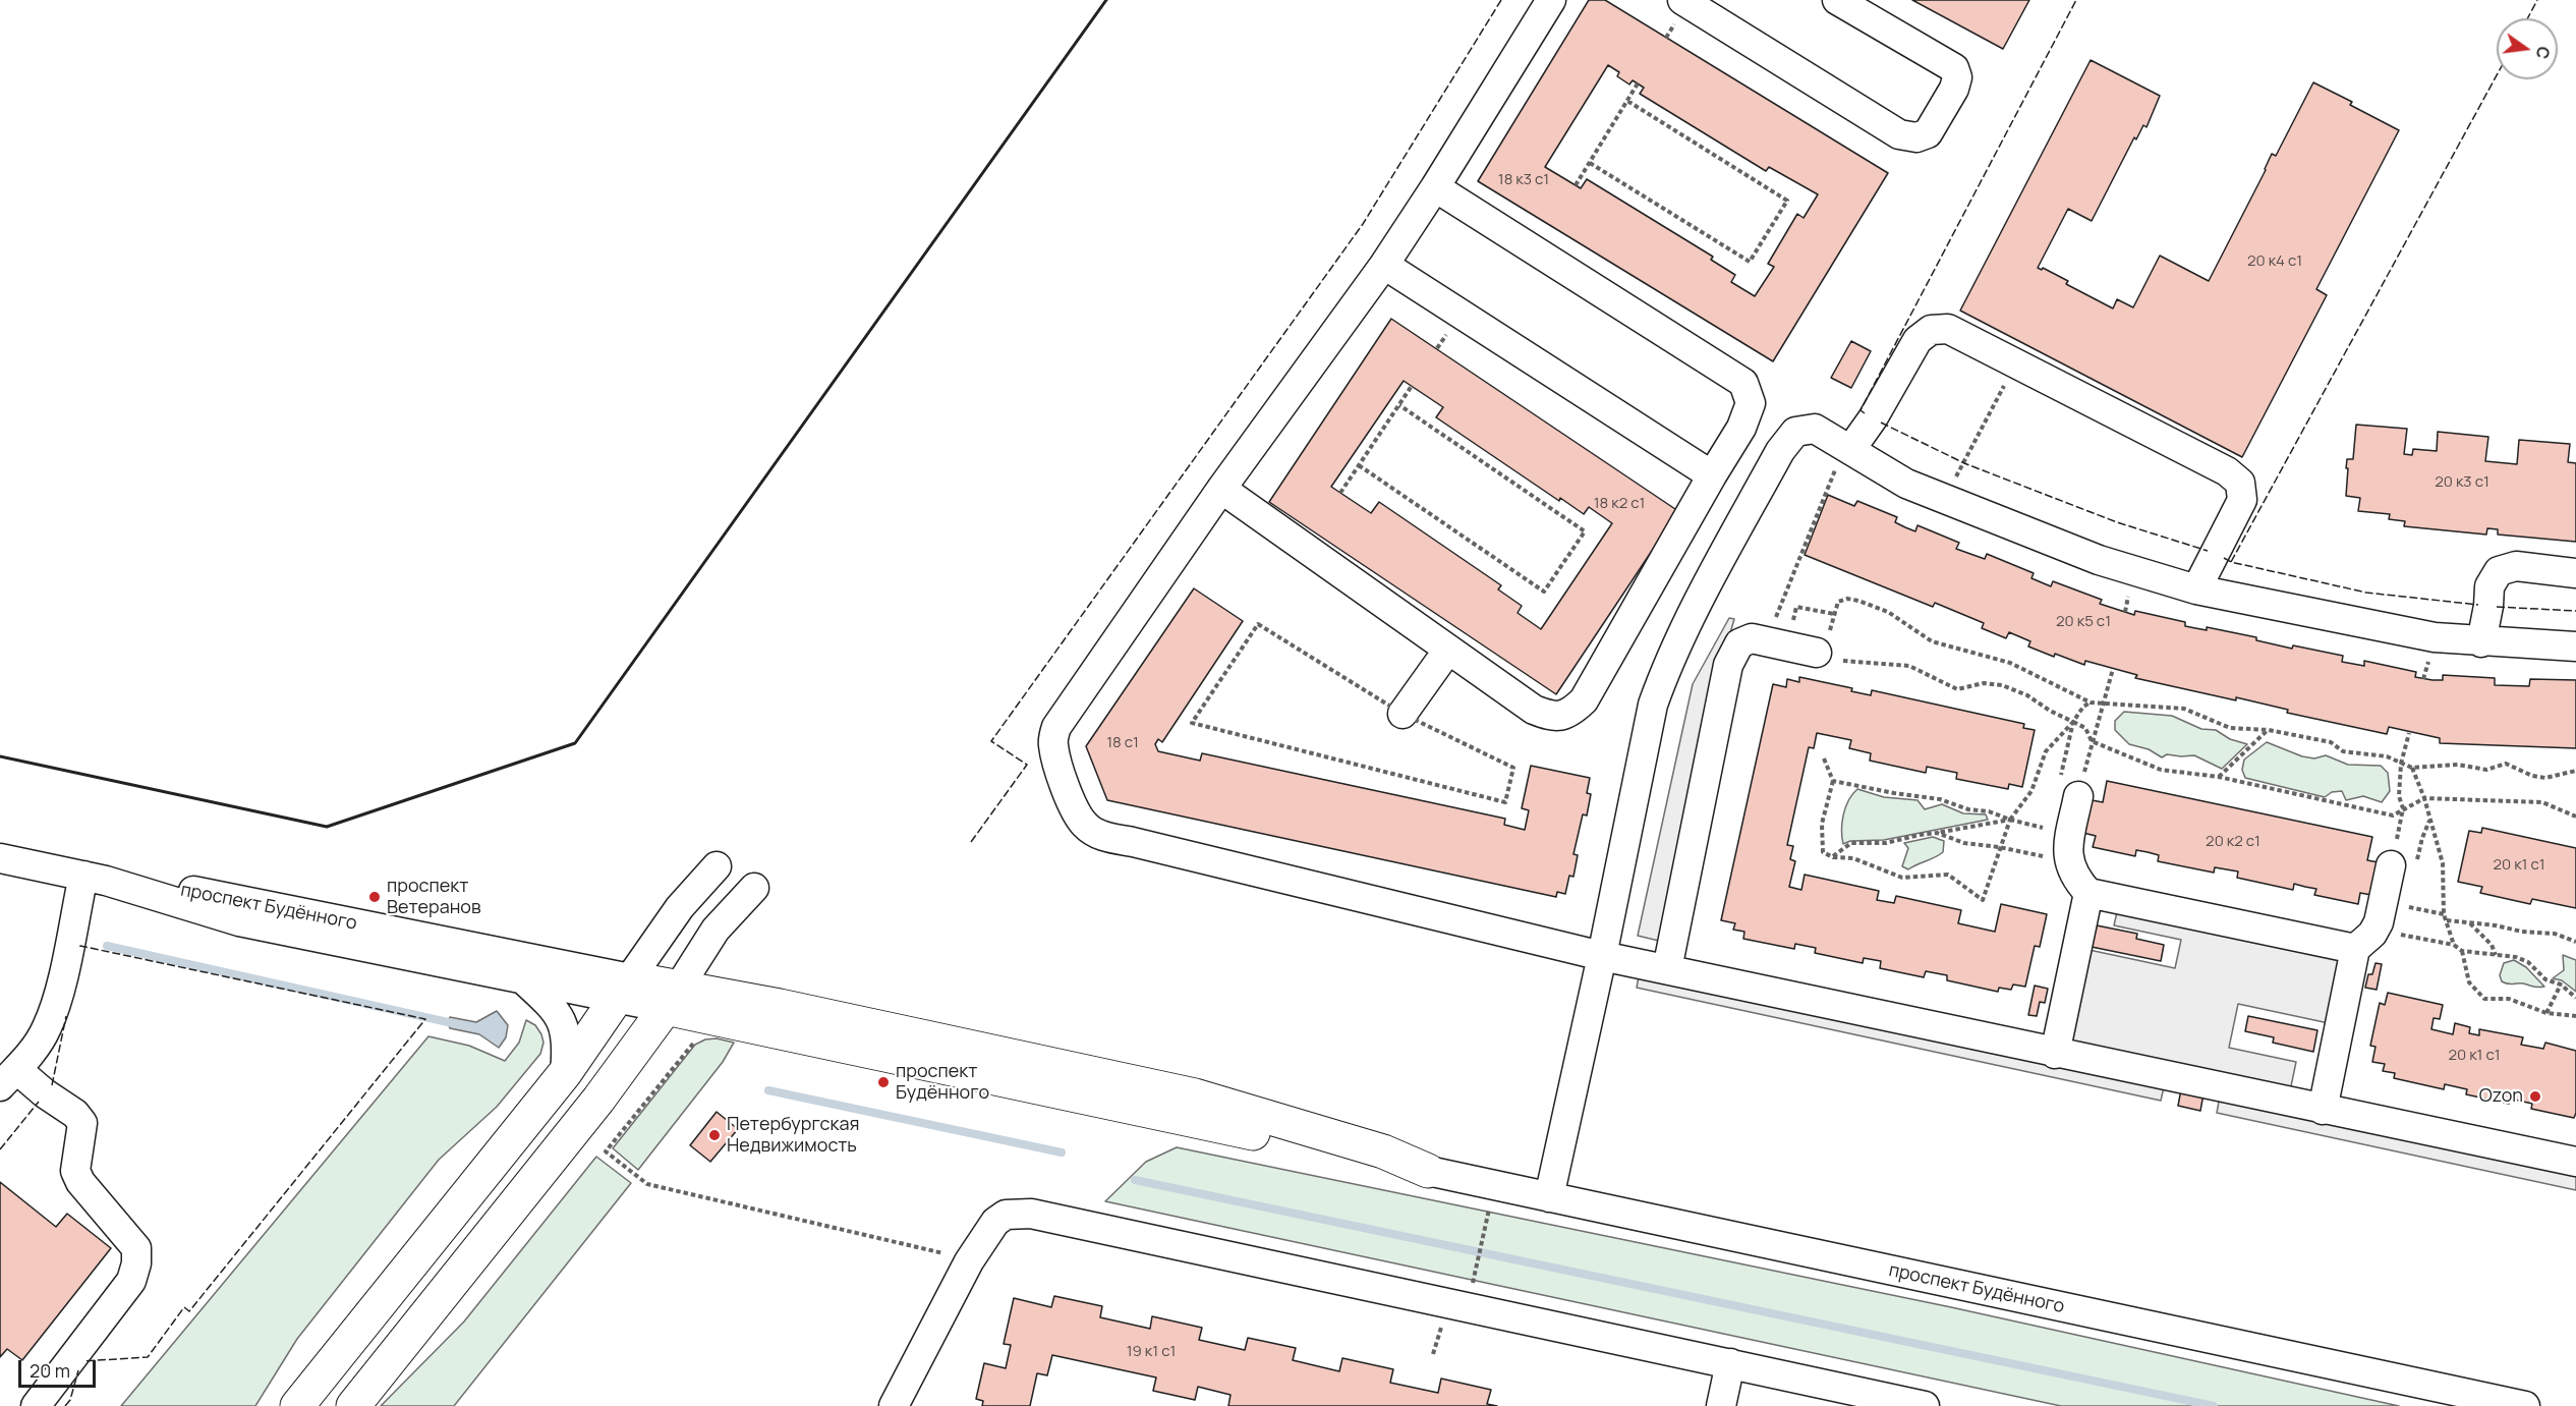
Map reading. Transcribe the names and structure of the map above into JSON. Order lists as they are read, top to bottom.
{
  "streets": {
    "main road": ["проспект Будённого"]
  },
  "places": [
    "проспект Ветеранов",
    "проспект Будённого",
    "Ozon",
    "Петербургская Недвижимость"
  ],
  "house_numbers": [
    "18 к3 с1",
    "20 к4 с1",
    "20 к3 с1",
    "18 к2 с1",
    "20 к5 с1",
    "18 с1",
    "20 к2 с1",
    "20 к1 с1",
    "20 к1 с1",
    "19 к1 с1"
  ],
  "scale_bar": "20 m",
  "north": "right"
}
